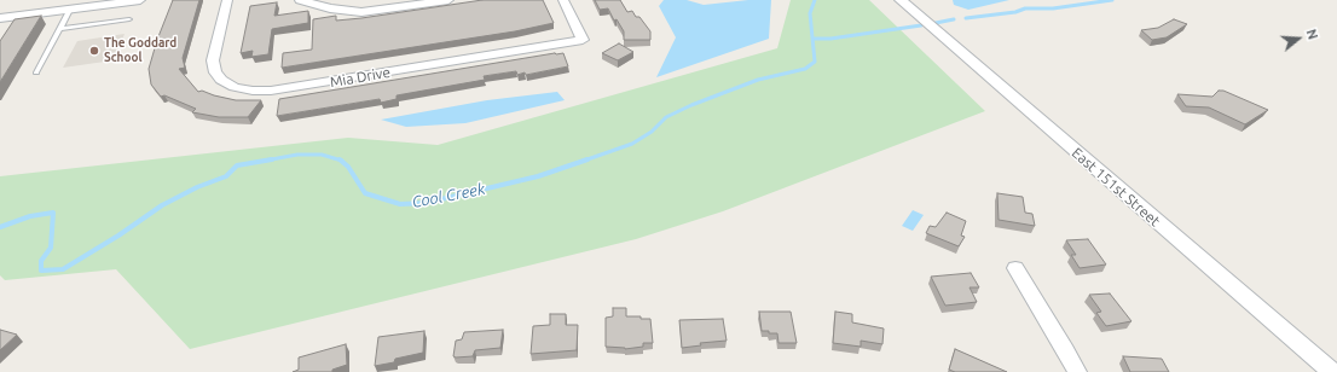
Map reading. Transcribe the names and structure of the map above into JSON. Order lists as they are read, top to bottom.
{
  "streets": {
    "street": ["Mia Drive", "East 151st Street"]
  },
  "water": ["Cool Creek"],
  "places": ["The Goddard School"],
  "north": "right"
}
